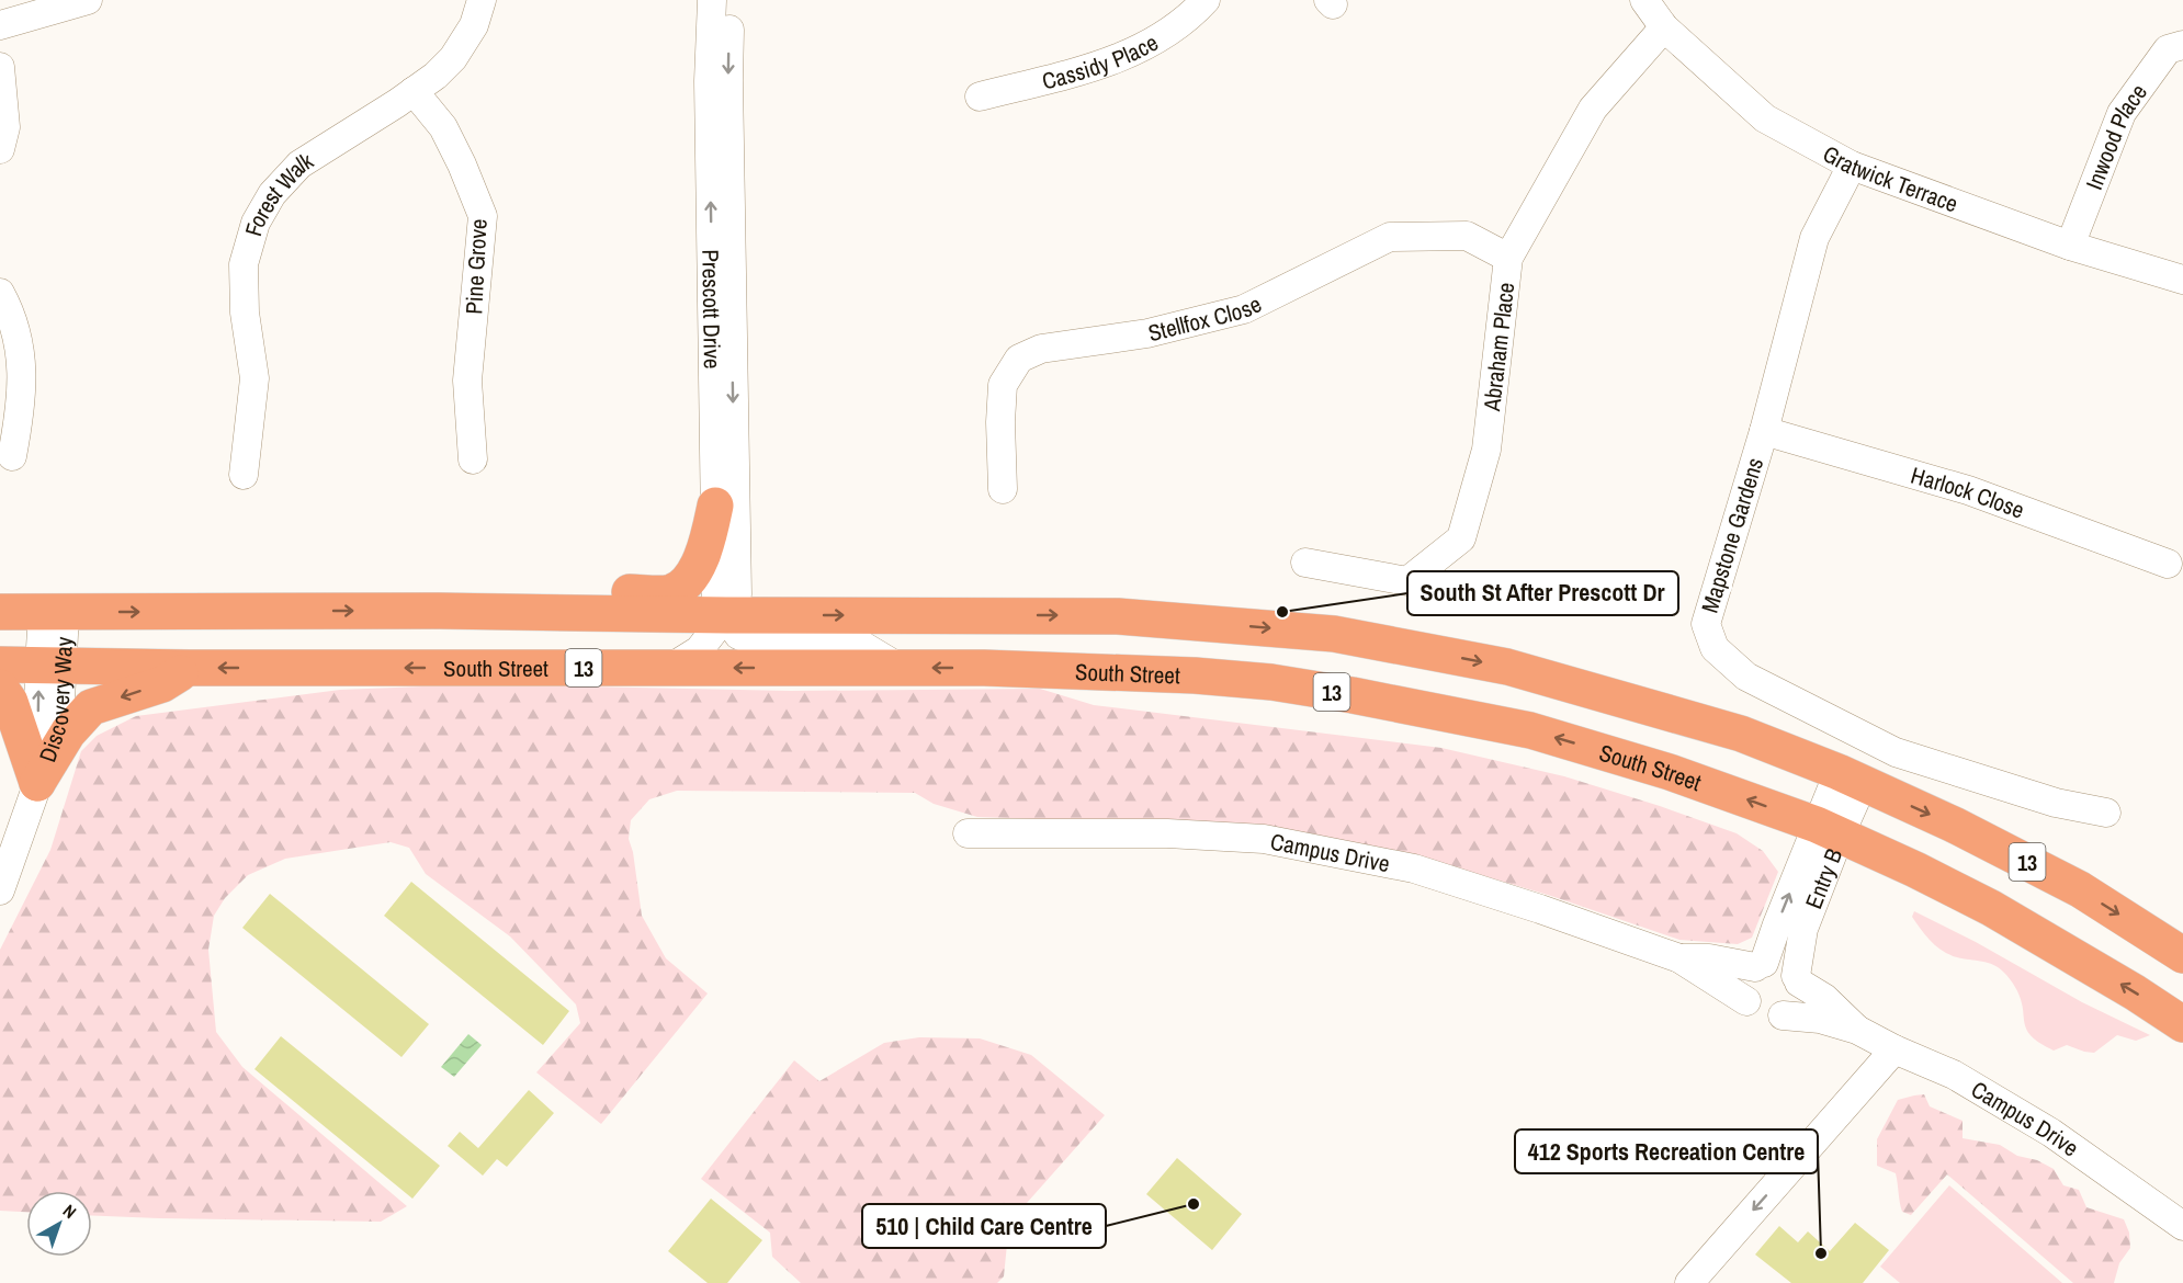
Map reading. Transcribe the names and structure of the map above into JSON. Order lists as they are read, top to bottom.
{
  "streets": {
    "highway": ["South Street", "13"],
    "street": [
      "Cassidy Place",
      "Inwood Place",
      "Gratwick Terrace",
      "Forest Walk",
      "Pine Grove",
      "Prescott Drive",
      "Stellfox Close",
      "Abraham Place",
      "Harlock Close",
      "Mapstone Gardens",
      "Discovery Way",
      "Campus Drive",
      "Entry B"
    ]
  },
  "crossings": [
    ["Inwood Place", "Gratwick Terrace"],
    ["Gratwick Terrace", "Abraham Place"],
    ["Gratwick Terrace", "Mapstone Gardens"],
    ["Forest Walk", "Pine Grove"],
    ["Prescott Drive", "South Street"],
    ["Prescott Drive", "13"],
    ["Stellfox Close", "Abraham Place"],
    ["Harlock Close", "Mapstone Gardens"],
    ["South Street", "Discovery Way"],
    ["South Street", "Entry B"],
    ["13", "Discovery Way"],
    ["13", "Entry B"],
    ["Campus Drive", "Entry B"]
  ],
  "places": ["South St After Prescott Dr", "510 | Child Care Centre", "412 Sports Recreation Centre"],
  "north": "top right"
}
